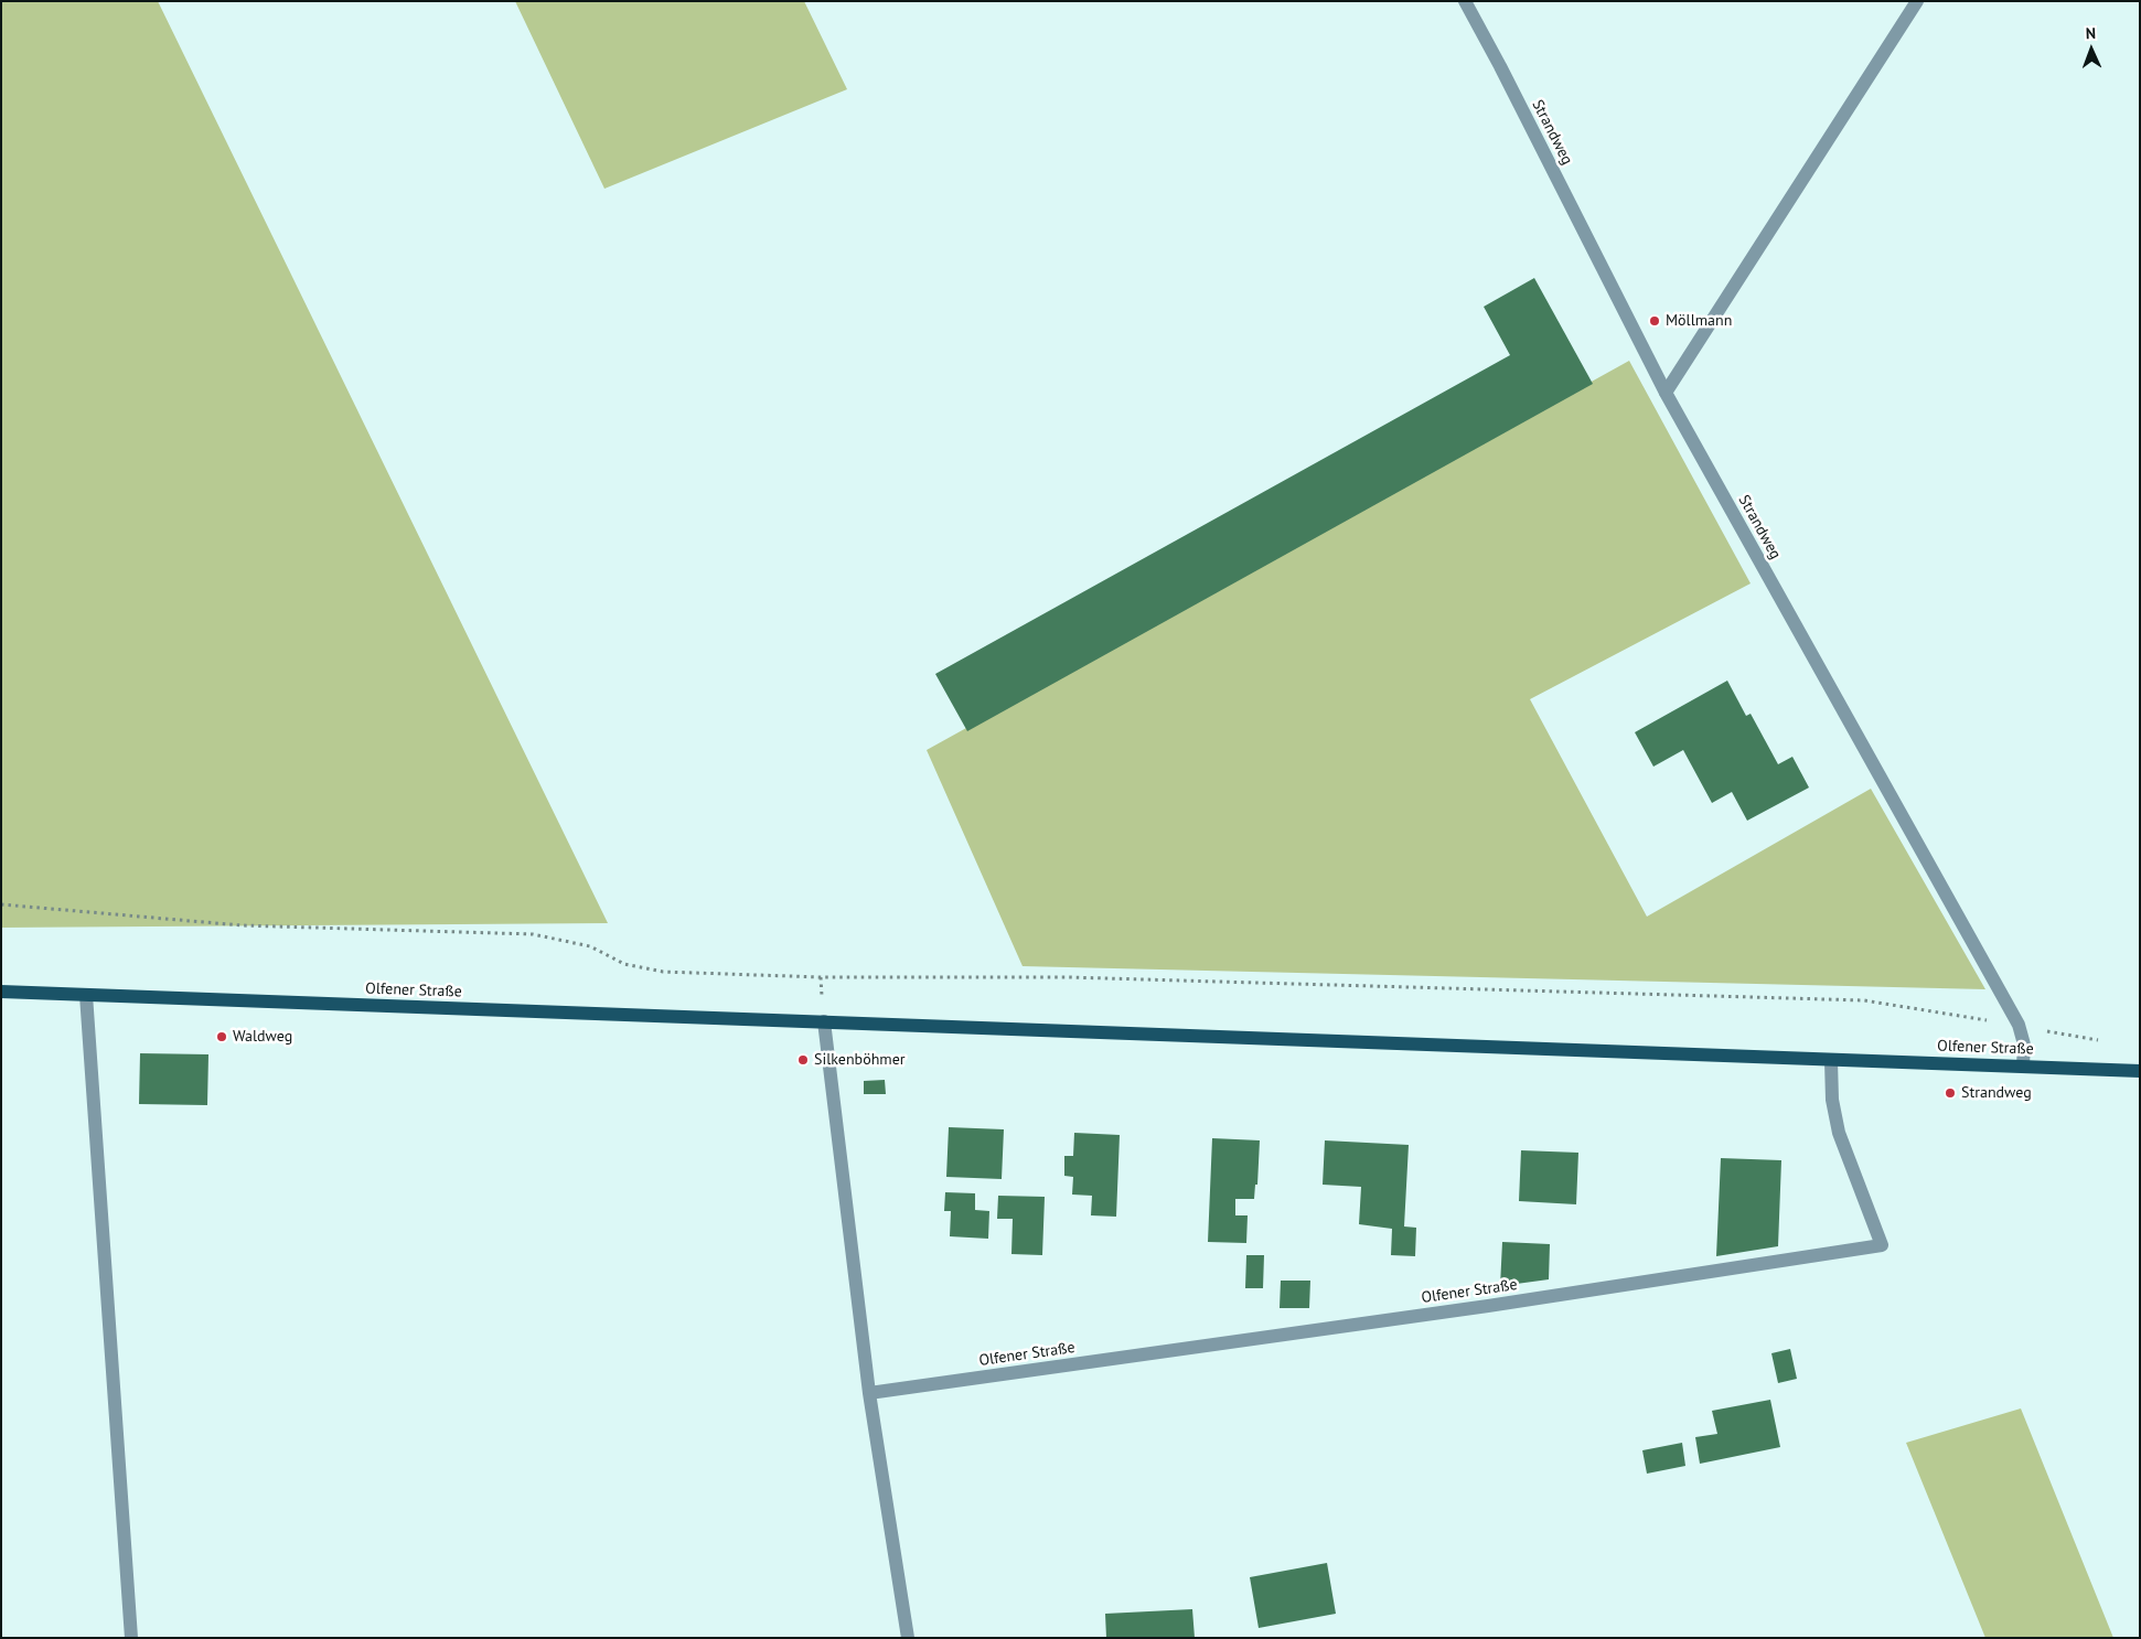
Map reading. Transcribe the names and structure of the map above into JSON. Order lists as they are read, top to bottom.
{
  "streets": {
    "main road": ["Olfener Straße"],
    "street": ["Strandweg"]
  },
  "crossings": [
    ["Strandweg", "Olfener Straße"]
  ],
  "places": [
    "Möllmann",
    "Waldweg",
    "Silkenböhmer",
    "Strandweg"
  ],
  "north": "top"
}
